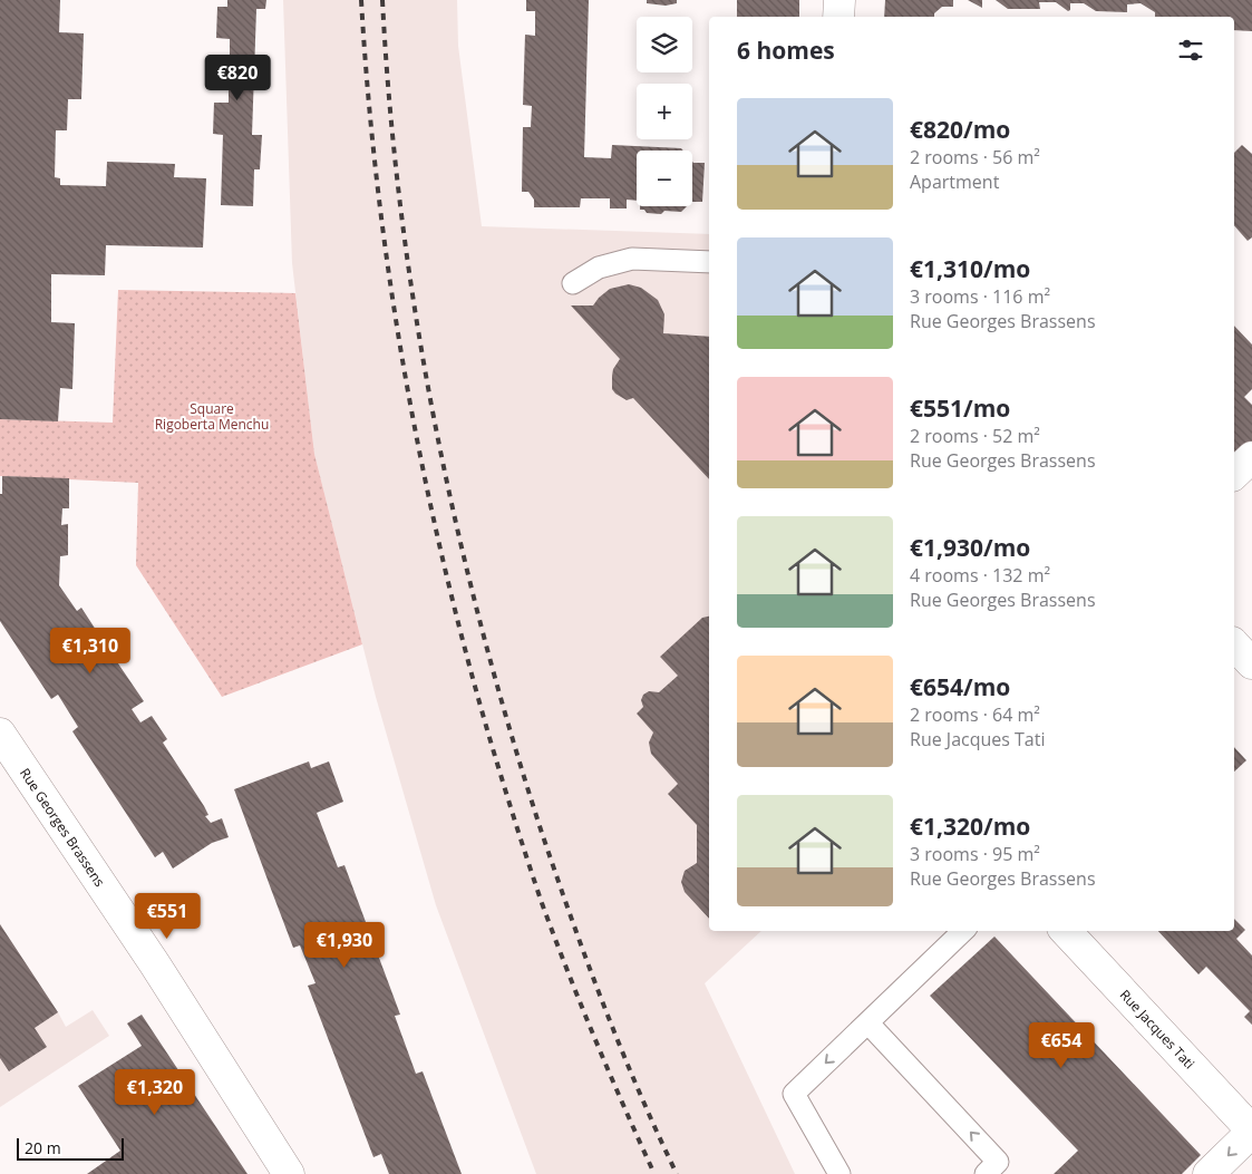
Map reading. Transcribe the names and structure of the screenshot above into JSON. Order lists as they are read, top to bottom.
{
  "streets": {
    "street": ["Rue Georges Brassens", "Rue Jacques Tati"]
  },
  "parks": ["Square Rigoberta Menchu"],
  "scale_bar": "20 m",
  "page": {
    "map_buttons": ["+", "−"],
    "heading": "6 homes",
    "price": [
      "€820",
      "€1,310",
      "€551",
      "€1,930",
      "€654",
      "€1,320"
    ],
    "list": [
      {
        "name": "€820/mo",
        "note": "2 rooms · 56 m² · Apartment"
      },
      {
        "name": "€1,310/mo",
        "note": "3 rooms · 116 m² · Rue Georges Brassens"
      },
      {
        "name": "€551/mo",
        "note": "2 rooms · 52 m² · Rue Georges Brassens"
      },
      {
        "name": "€1,930/mo",
        "note": "4 rooms · 132 m² · Rue Georges Brassens"
      },
      {
        "name": "€654/mo",
        "note": "2 rooms · 64 m² · Rue Jacques Tati"
      },
      {
        "name": "€1,320/mo",
        "note": "3 rooms · 95 m² · Rue Georges Brassens"
      }
    ],
    "scale": "20 m"
  }
}
